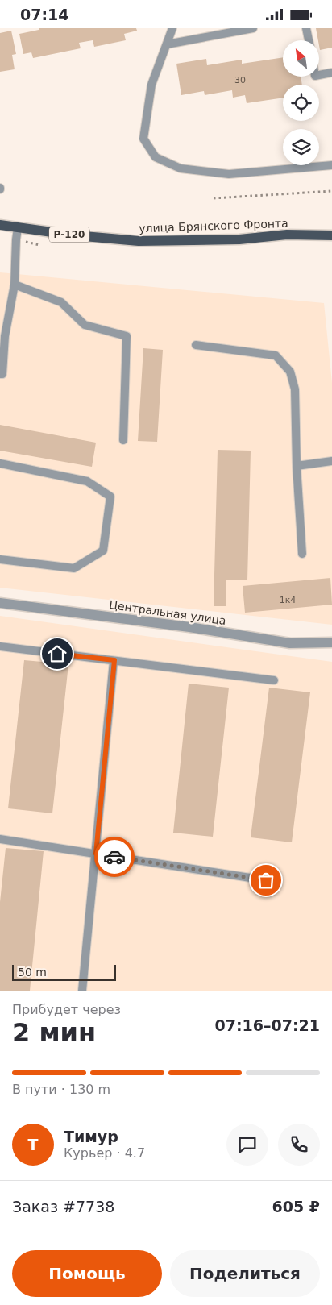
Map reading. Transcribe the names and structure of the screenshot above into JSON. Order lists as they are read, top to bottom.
{
  "streets": {
    "main road": ["улица Брянского Фронта", "Р-120"],
    "street": ["Центральная улица"]
  },
  "house_numbers": ["30", "1к4"],
  "scale_bar": "50 m",
  "north": "top left",
  "page": {
    "status": "07:14",
    "scale": "50 m",
    "heading": ["2 мин", "Прибудет через", "07:16–07:21"],
    "panel": [
      "Тимур",
      "Курьер · 4.7",
      "Заказ #7738",
      "605 ₽"
    ],
    "bar": "В пути · 130 m",
    "round": "Т",
    "buttons": ["Помощь", "Поделиться"]
  }
}
